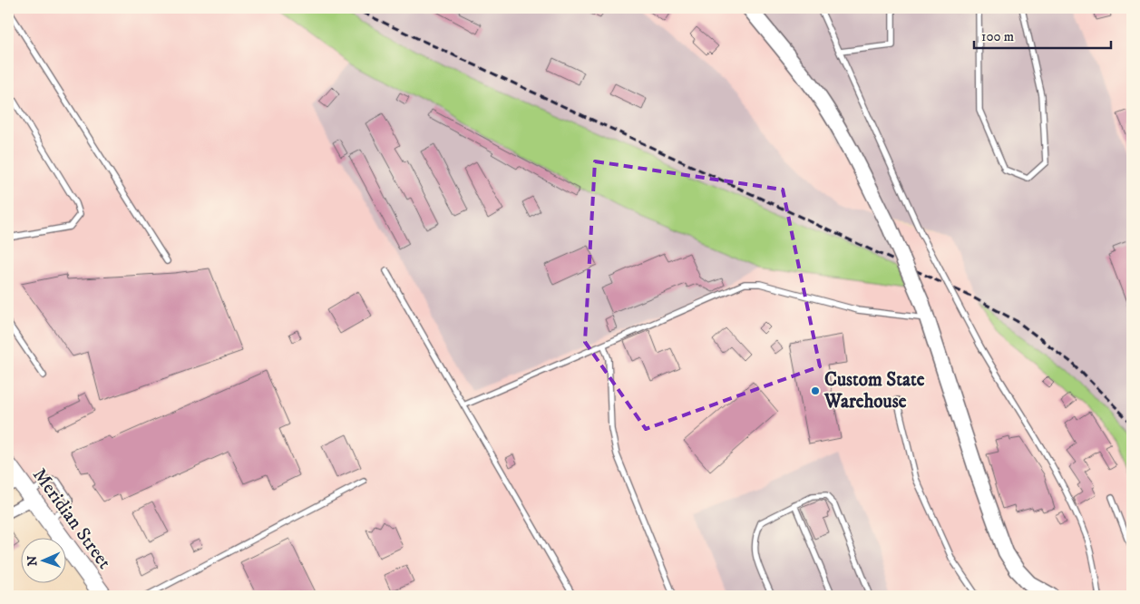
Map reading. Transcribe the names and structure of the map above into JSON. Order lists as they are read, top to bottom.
{
  "streets": {
    "main road": ["Meridian Street"]
  },
  "places": ["Custom State Warehouse"],
  "scale_bar": "100 m",
  "north": "left"
}
